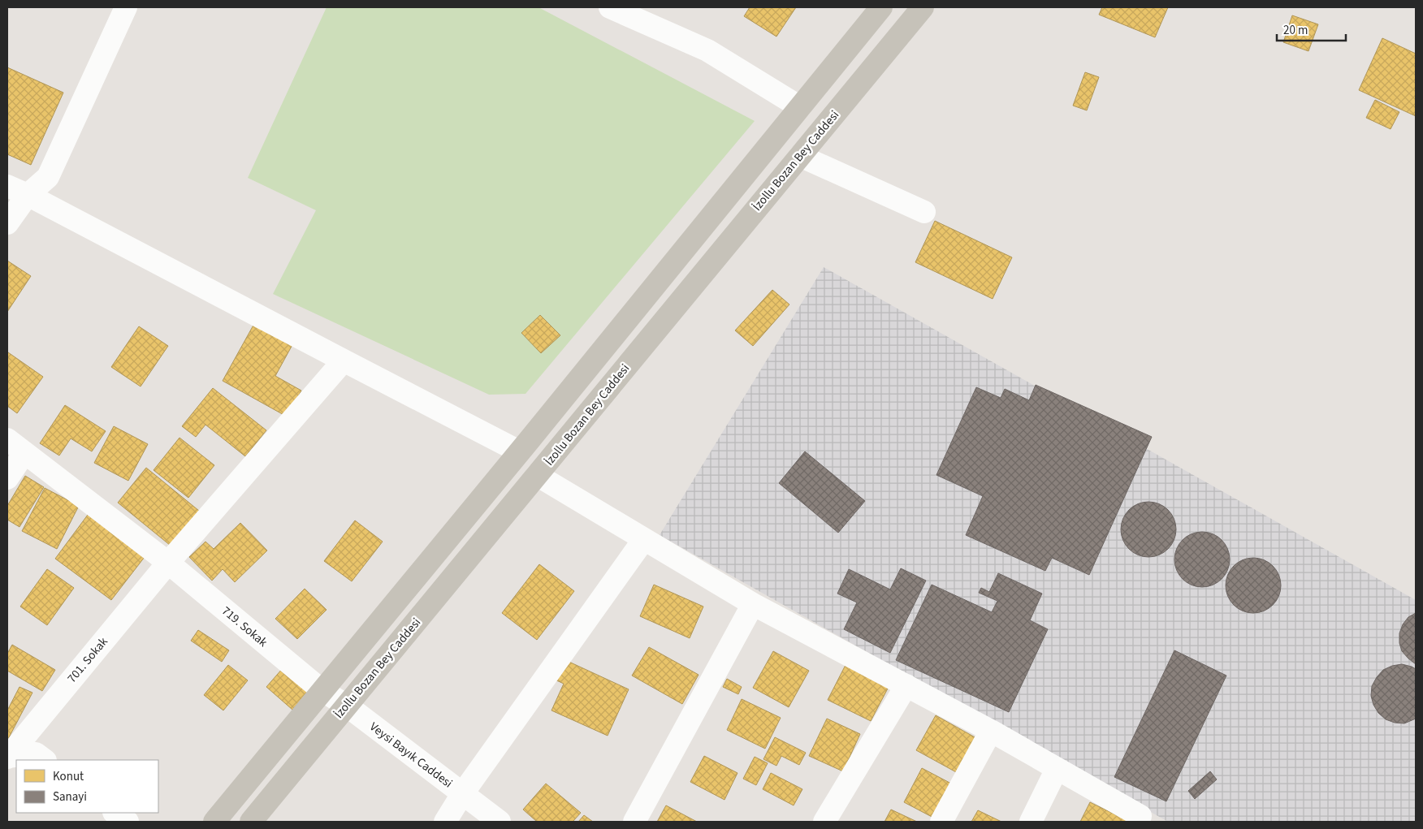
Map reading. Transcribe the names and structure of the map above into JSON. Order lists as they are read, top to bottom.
{
  "streets": {
    "main road": ["İzollu Bozan Bey Caddesi"],
    "street": ["719. Sokak", "701. Sokak", "Veysi Bayık Caddesi"]
  },
  "crossings": [
    ["İzollu Bozan Bey Caddesi", "Veysi Bayık Caddesi"],
    ["719. Sokak", "701. Sokak"],
    ["719. Sokak", "Veysi Bayık Caddesi"]
  ],
  "legend": ["Konut", "Sanayi"],
  "scale_bar": "20 m"
}
